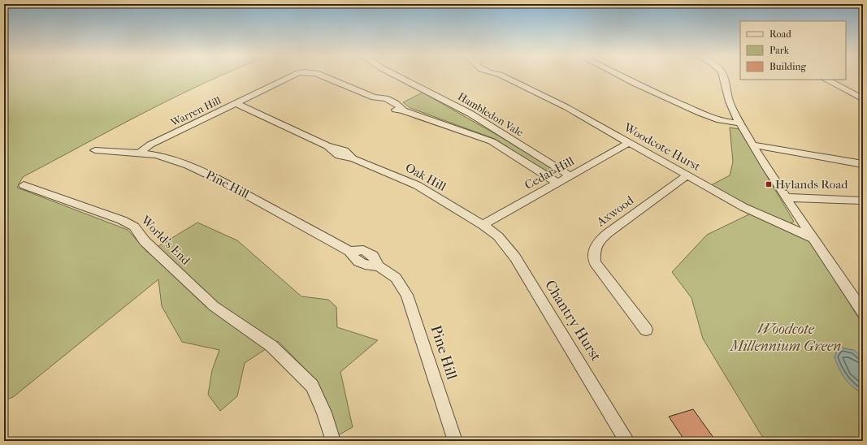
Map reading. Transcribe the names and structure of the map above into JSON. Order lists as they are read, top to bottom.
{
  "streets": {
    "street": [
      "Warren Hill",
      "Hambledon Vale",
      "Woodcote Hurst",
      "Cedar Hill",
      "Oak Hill",
      "Pine Hill",
      "Axwood",
      "World's End",
      "Chantry Hurst"
    ]
  },
  "crossings": [
    ["Warren Hill", "Cedar Hill"],
    ["Warren Hill", "Oak Hill"],
    ["Warren Hill", "Pine Hill"],
    ["Hambledon Vale", "Cedar Hill"],
    ["Woodcote Hurst", "Cedar Hill"],
    ["Woodcote Hurst", "Axwood"],
    ["Cedar Hill", "Oak Hill"],
    ["Cedar Hill", "Chantry Hurst"],
    ["Oak Hill", "Chantry Hurst"]
  ],
  "parks": ["Woodcote Millennium Green"],
  "places": {
    "transit": ["Hylands Road"]
  },
  "legend": ["Road", "Park", "Building"]
}
